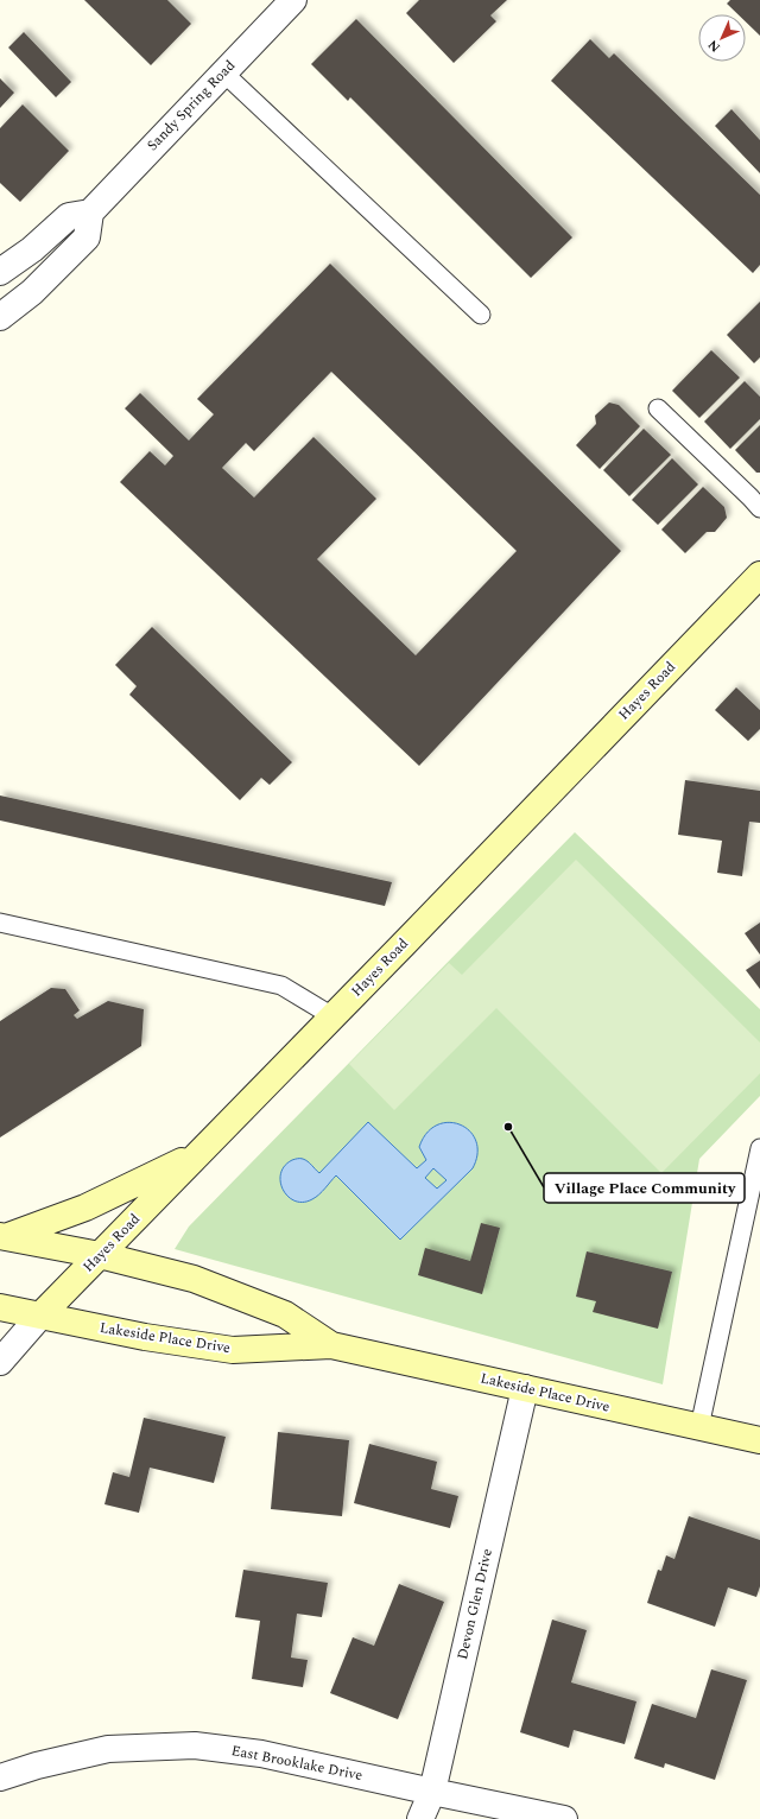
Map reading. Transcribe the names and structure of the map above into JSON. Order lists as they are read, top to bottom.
{
  "streets": {
    "street": [
      "Sandy Spring Road",
      "Hayes Road",
      "Lakeside Place Drive",
      "Devon Glen Drive",
      "East Brooklake Drive"
    ]
  },
  "crossings": [
    ["Hayes Road", "Lakeside Place Drive"],
    ["Lakeside Place Drive", "Devon Glen Drive"],
    ["Devon Glen Drive", "East Brooklake Drive"]
  ],
  "places": ["Village Place Community"],
  "north": "bottom left"
}
